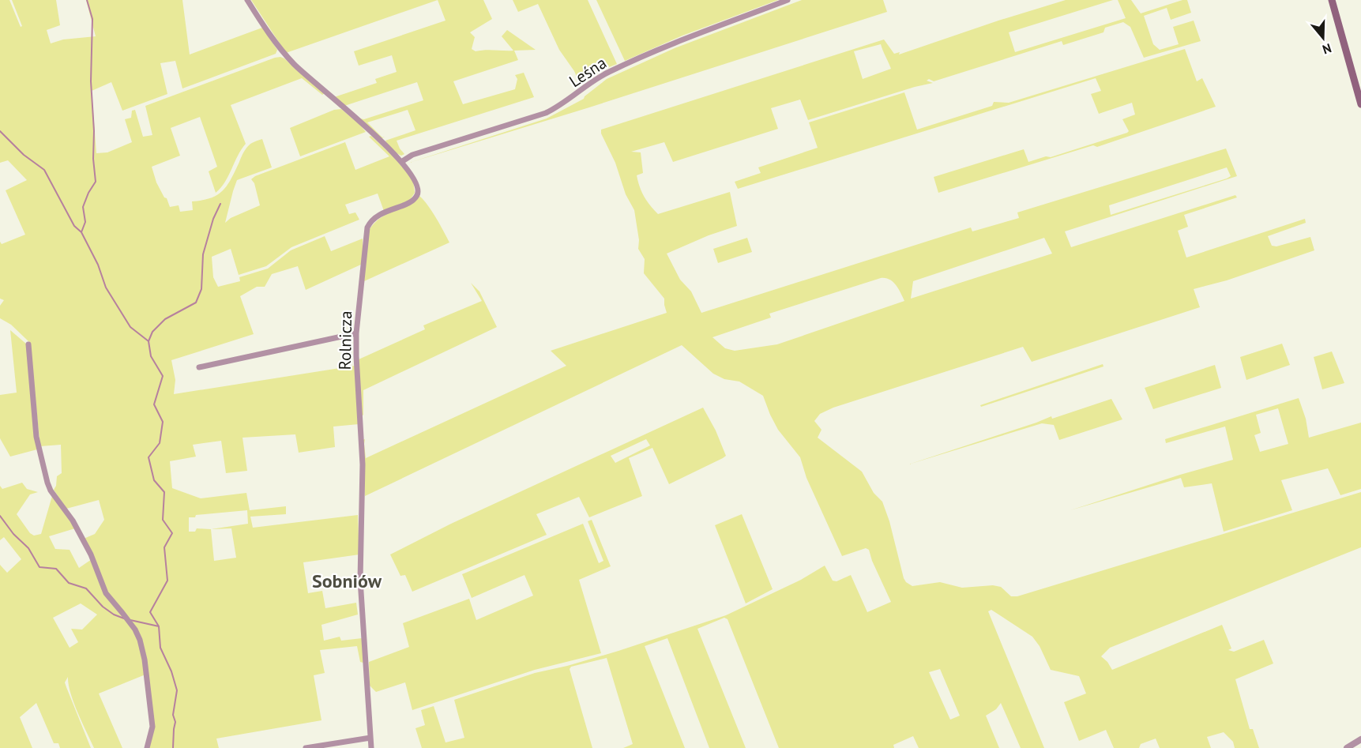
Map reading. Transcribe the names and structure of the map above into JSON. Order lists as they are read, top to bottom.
{
  "streets": {
    "street": ["Leśna", "Rolnicza"]
  },
  "crossings": [
    ["Leśna", "Rolnicza"]
  ],
  "districts": ["Sobniów"],
  "north": "bottom"
}
